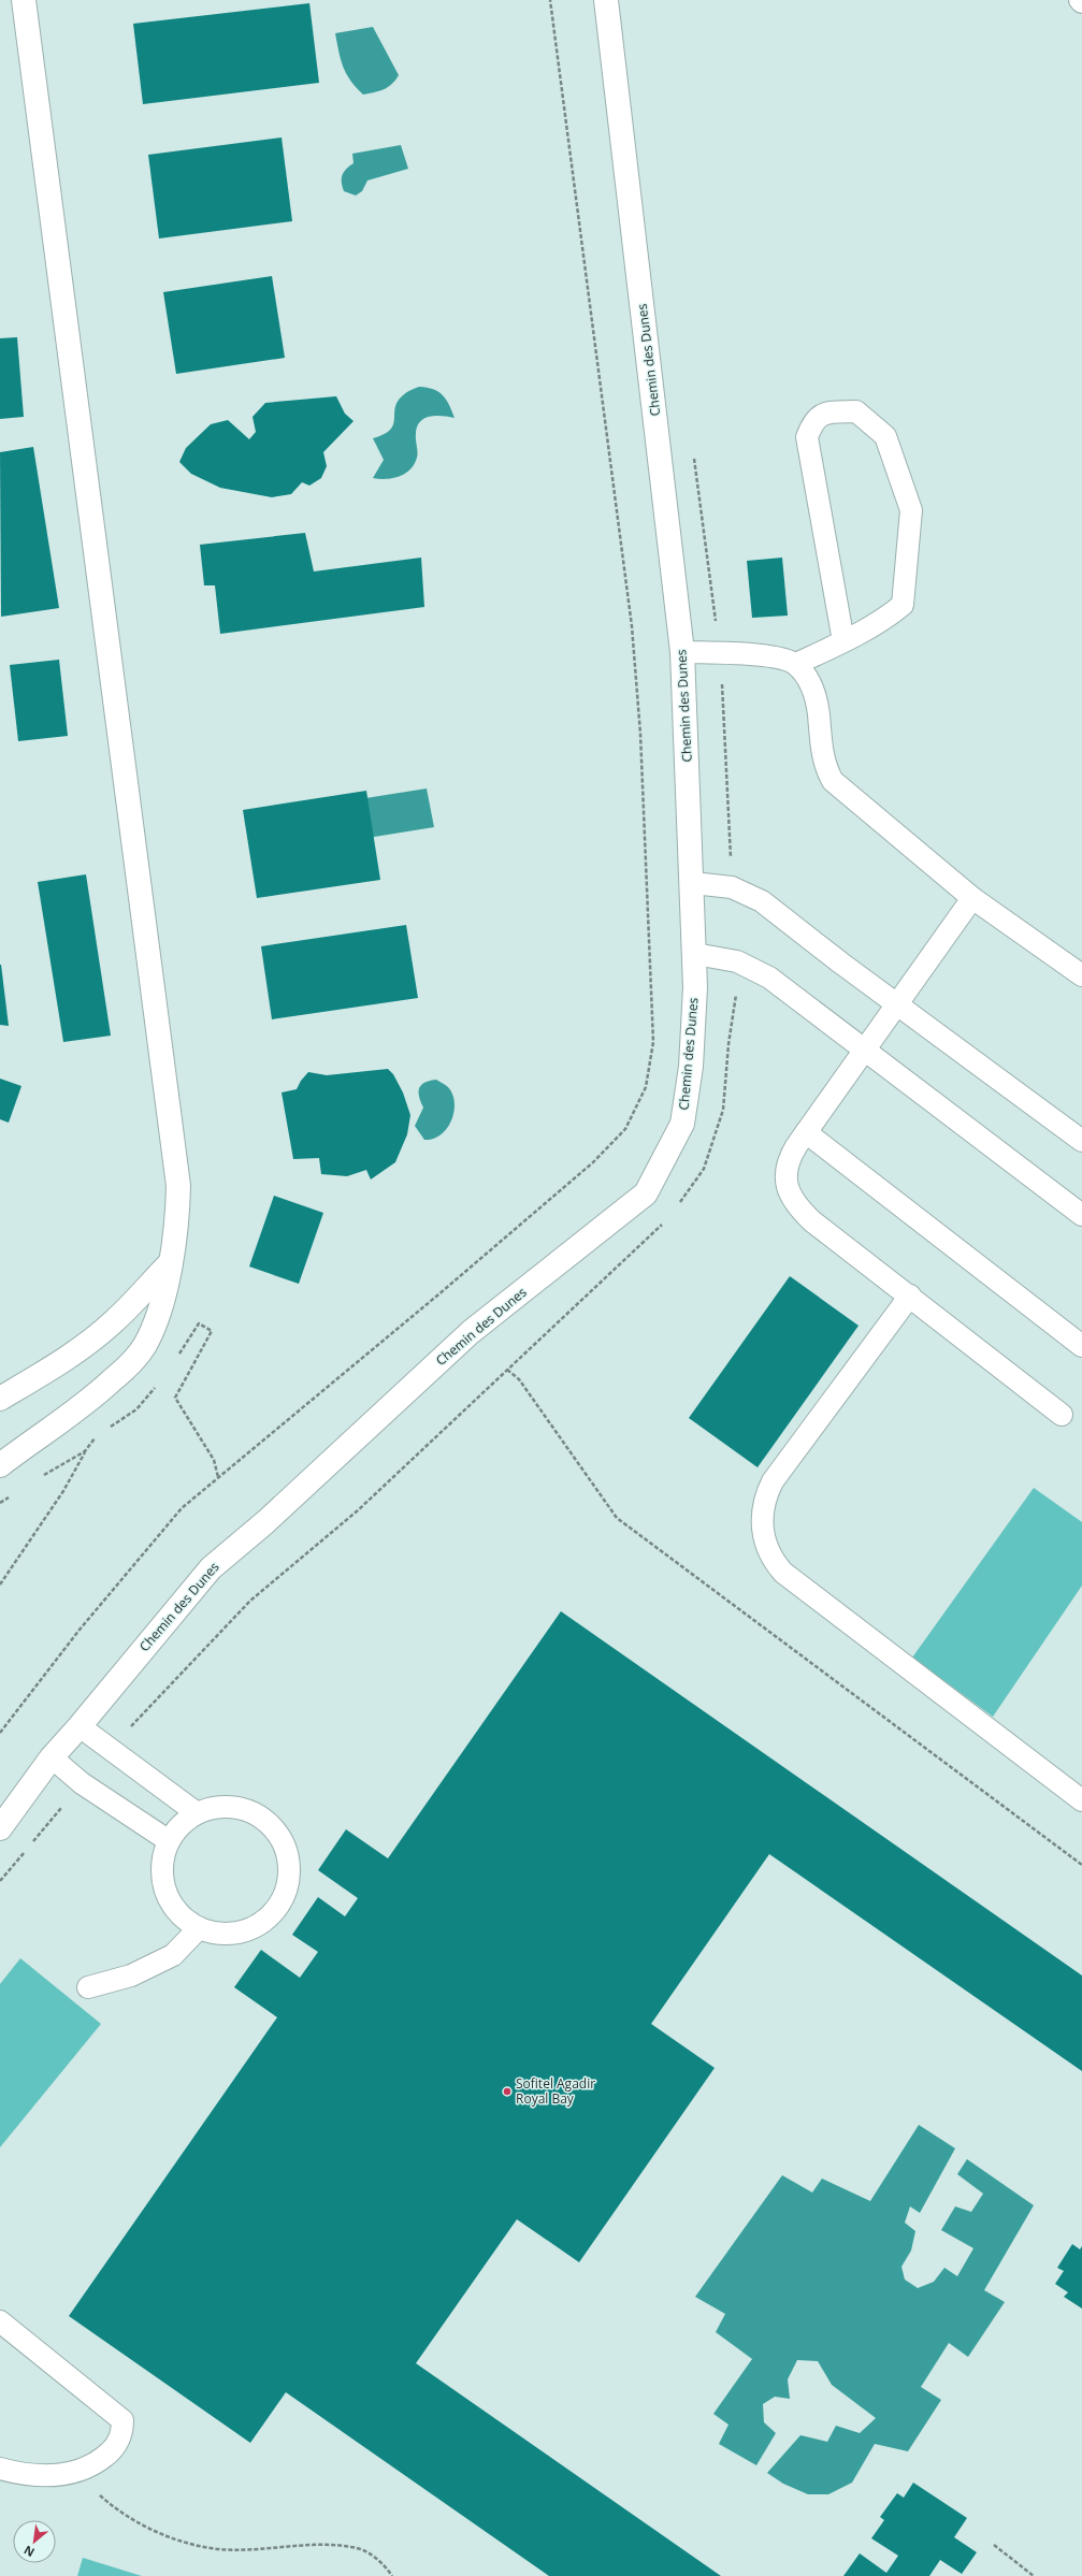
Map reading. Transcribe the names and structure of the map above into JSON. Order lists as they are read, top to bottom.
{
  "streets": {
    "street": ["Chemin des Dunes"]
  },
  "places": ["Sofitel Agadir Royal Bay"],
  "north": "bottom left"
}
